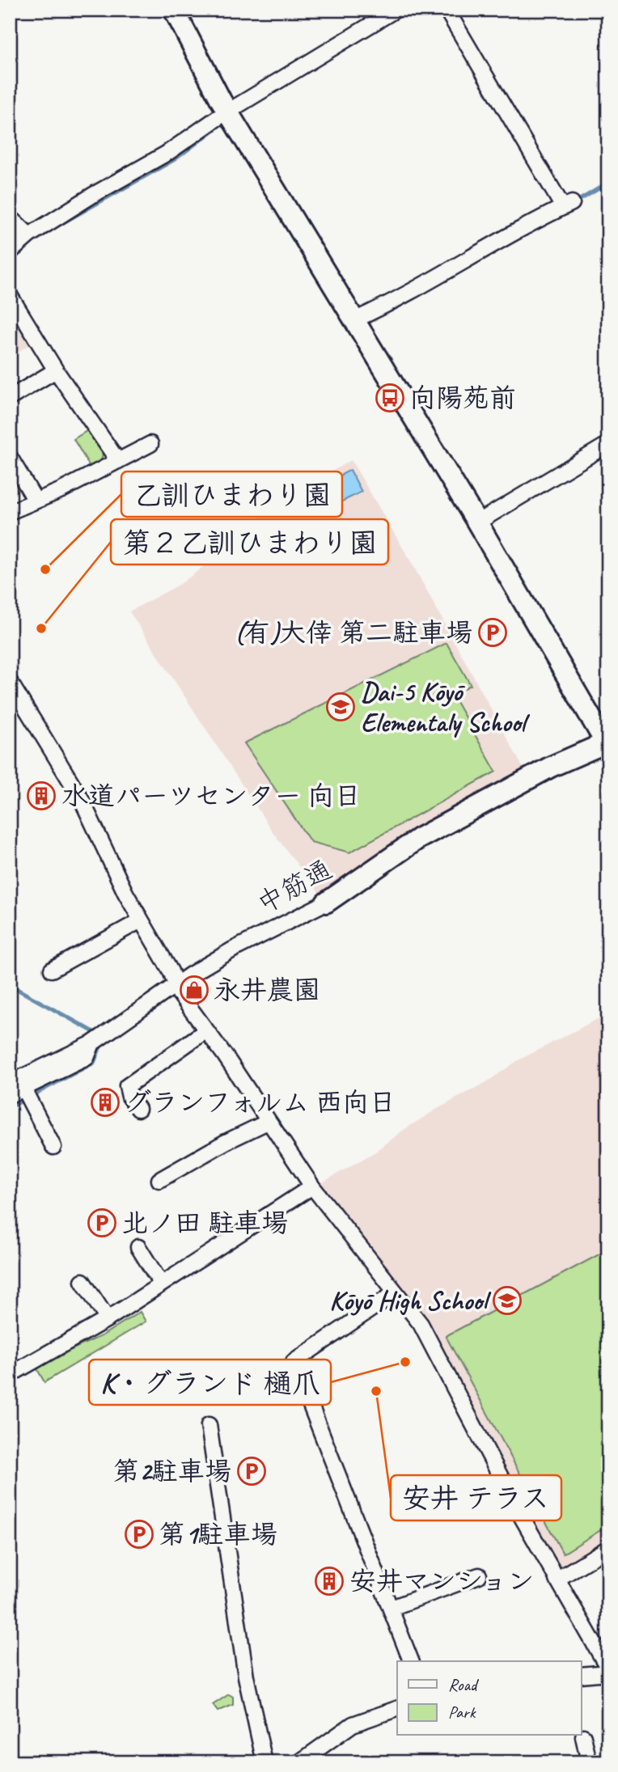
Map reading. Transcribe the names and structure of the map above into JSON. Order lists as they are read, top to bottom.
{
  "streets": {
    "street": ["中筋通"]
  },
  "places": {
    "bus stop": ["向陽苑前"],
    "other": [
      "乙訓ひまわり園",
      "第２乙訓ひまわり園",
      "K・グランド 樋爪",
      "安井 テラス"
    ],
    "parking": [
      "(有)大倖 第二駐車場",
      "北ノ田 駐車場",
      "第2駐車場",
      "第1駐車場"
    ],
    "school or university": ["Dai-5 Kōyō Elementaly School", "Kōyō High School"],
    "building": ["水道パーツセンター 向日", "グランフォルム 西向日", "安井マンション"],
    "shop": ["永井農園"]
  },
  "legend": ["Road", "Park"]
}
